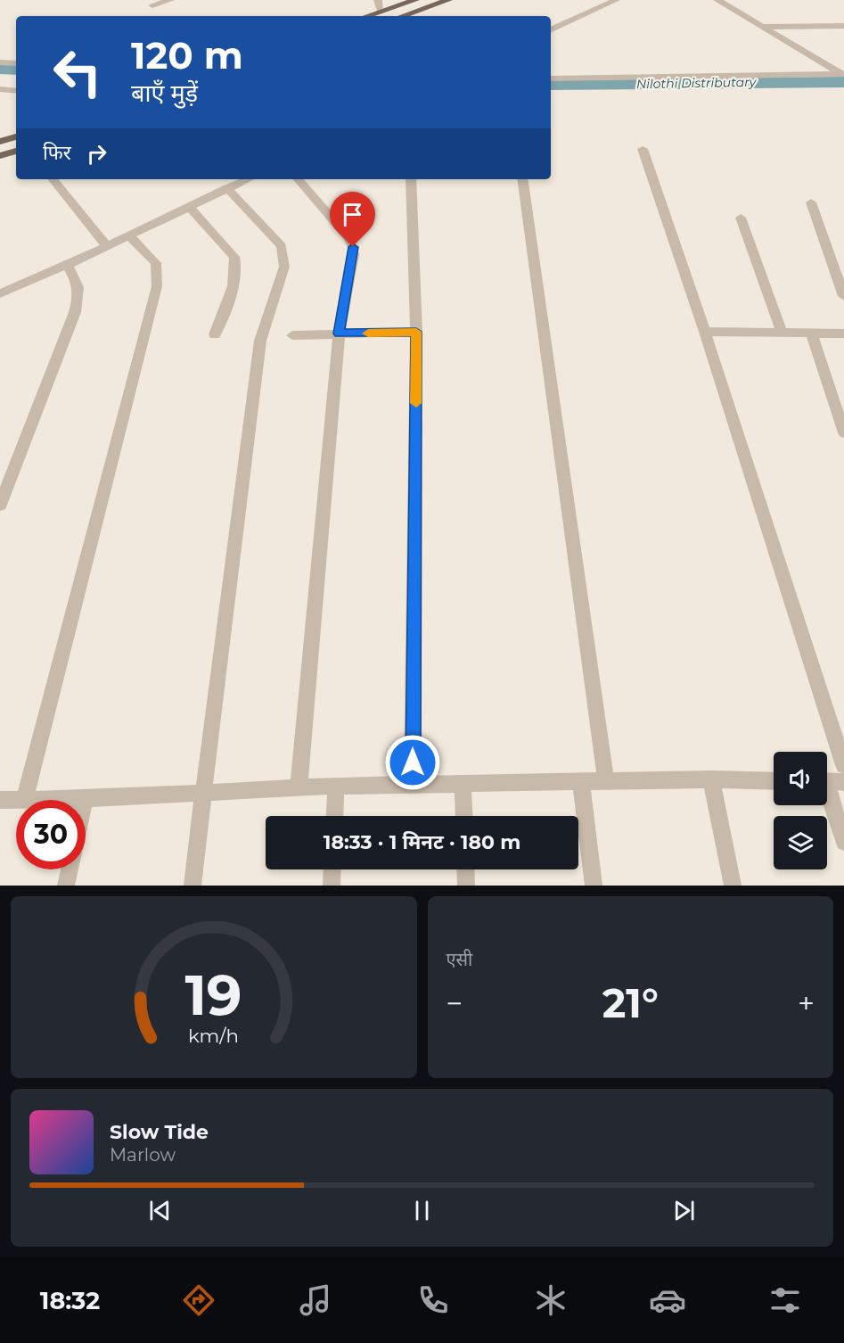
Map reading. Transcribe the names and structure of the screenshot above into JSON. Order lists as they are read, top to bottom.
{
  "water": ["Nilothi Distributary"],
  "page": {
    "turn": ["120 m", "बाएँ मुड़ें"],
    "then": "फिर",
    "limit": "30",
    "trip": "18:33 · 1 मिनट · 180 m",
    "tile": "एसी",
    "heat": ["−", "21°", "+"],
    "song": ["Slow Tide", "Marlow"],
    "tabs": "18:32",
    "gauge": ["19", "km/h"]
  }
}
